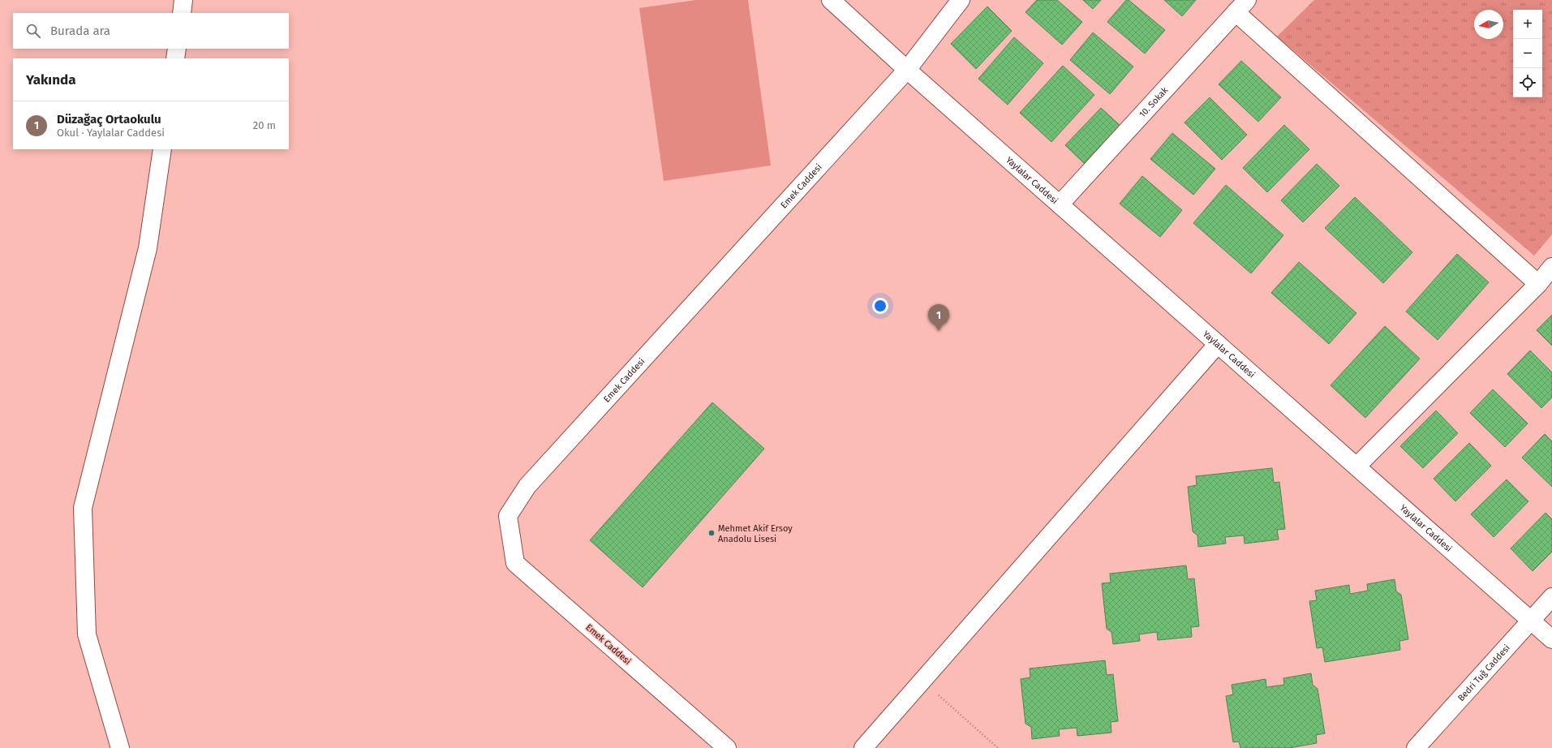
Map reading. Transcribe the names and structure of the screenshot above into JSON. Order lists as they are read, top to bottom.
{
  "streets": {
    "street": [
      "10. Sokak",
      "Yaylalar Caddesi",
      "Emek Caddesi",
      "Bedri Tuğ Caddesi"
    ]
  },
  "crossings": [
    ["10. Sokak", "Yaylalar Caddesi"],
    ["Yaylalar Caddesi", "Emek Caddesi"],
    ["Yaylalar Caddesi", "Bedri Tuğ Caddesi"]
  ],
  "places": ["Mehmet Akif Ersoy Anadolu Lisesi"],
  "north": "left",
  "page": {
    "map_buttons": ["+", "−"],
    "search": "Burada ara",
    "heading": "Yakında",
    "list": [
      {
        "mark": "1",
        "name": "Düzağaç Ortaokulu",
        "note": "Okul · Yaylalar Caddesi",
        "value": "20 m"
      }
    ],
    "pins": "1"
  }
}
